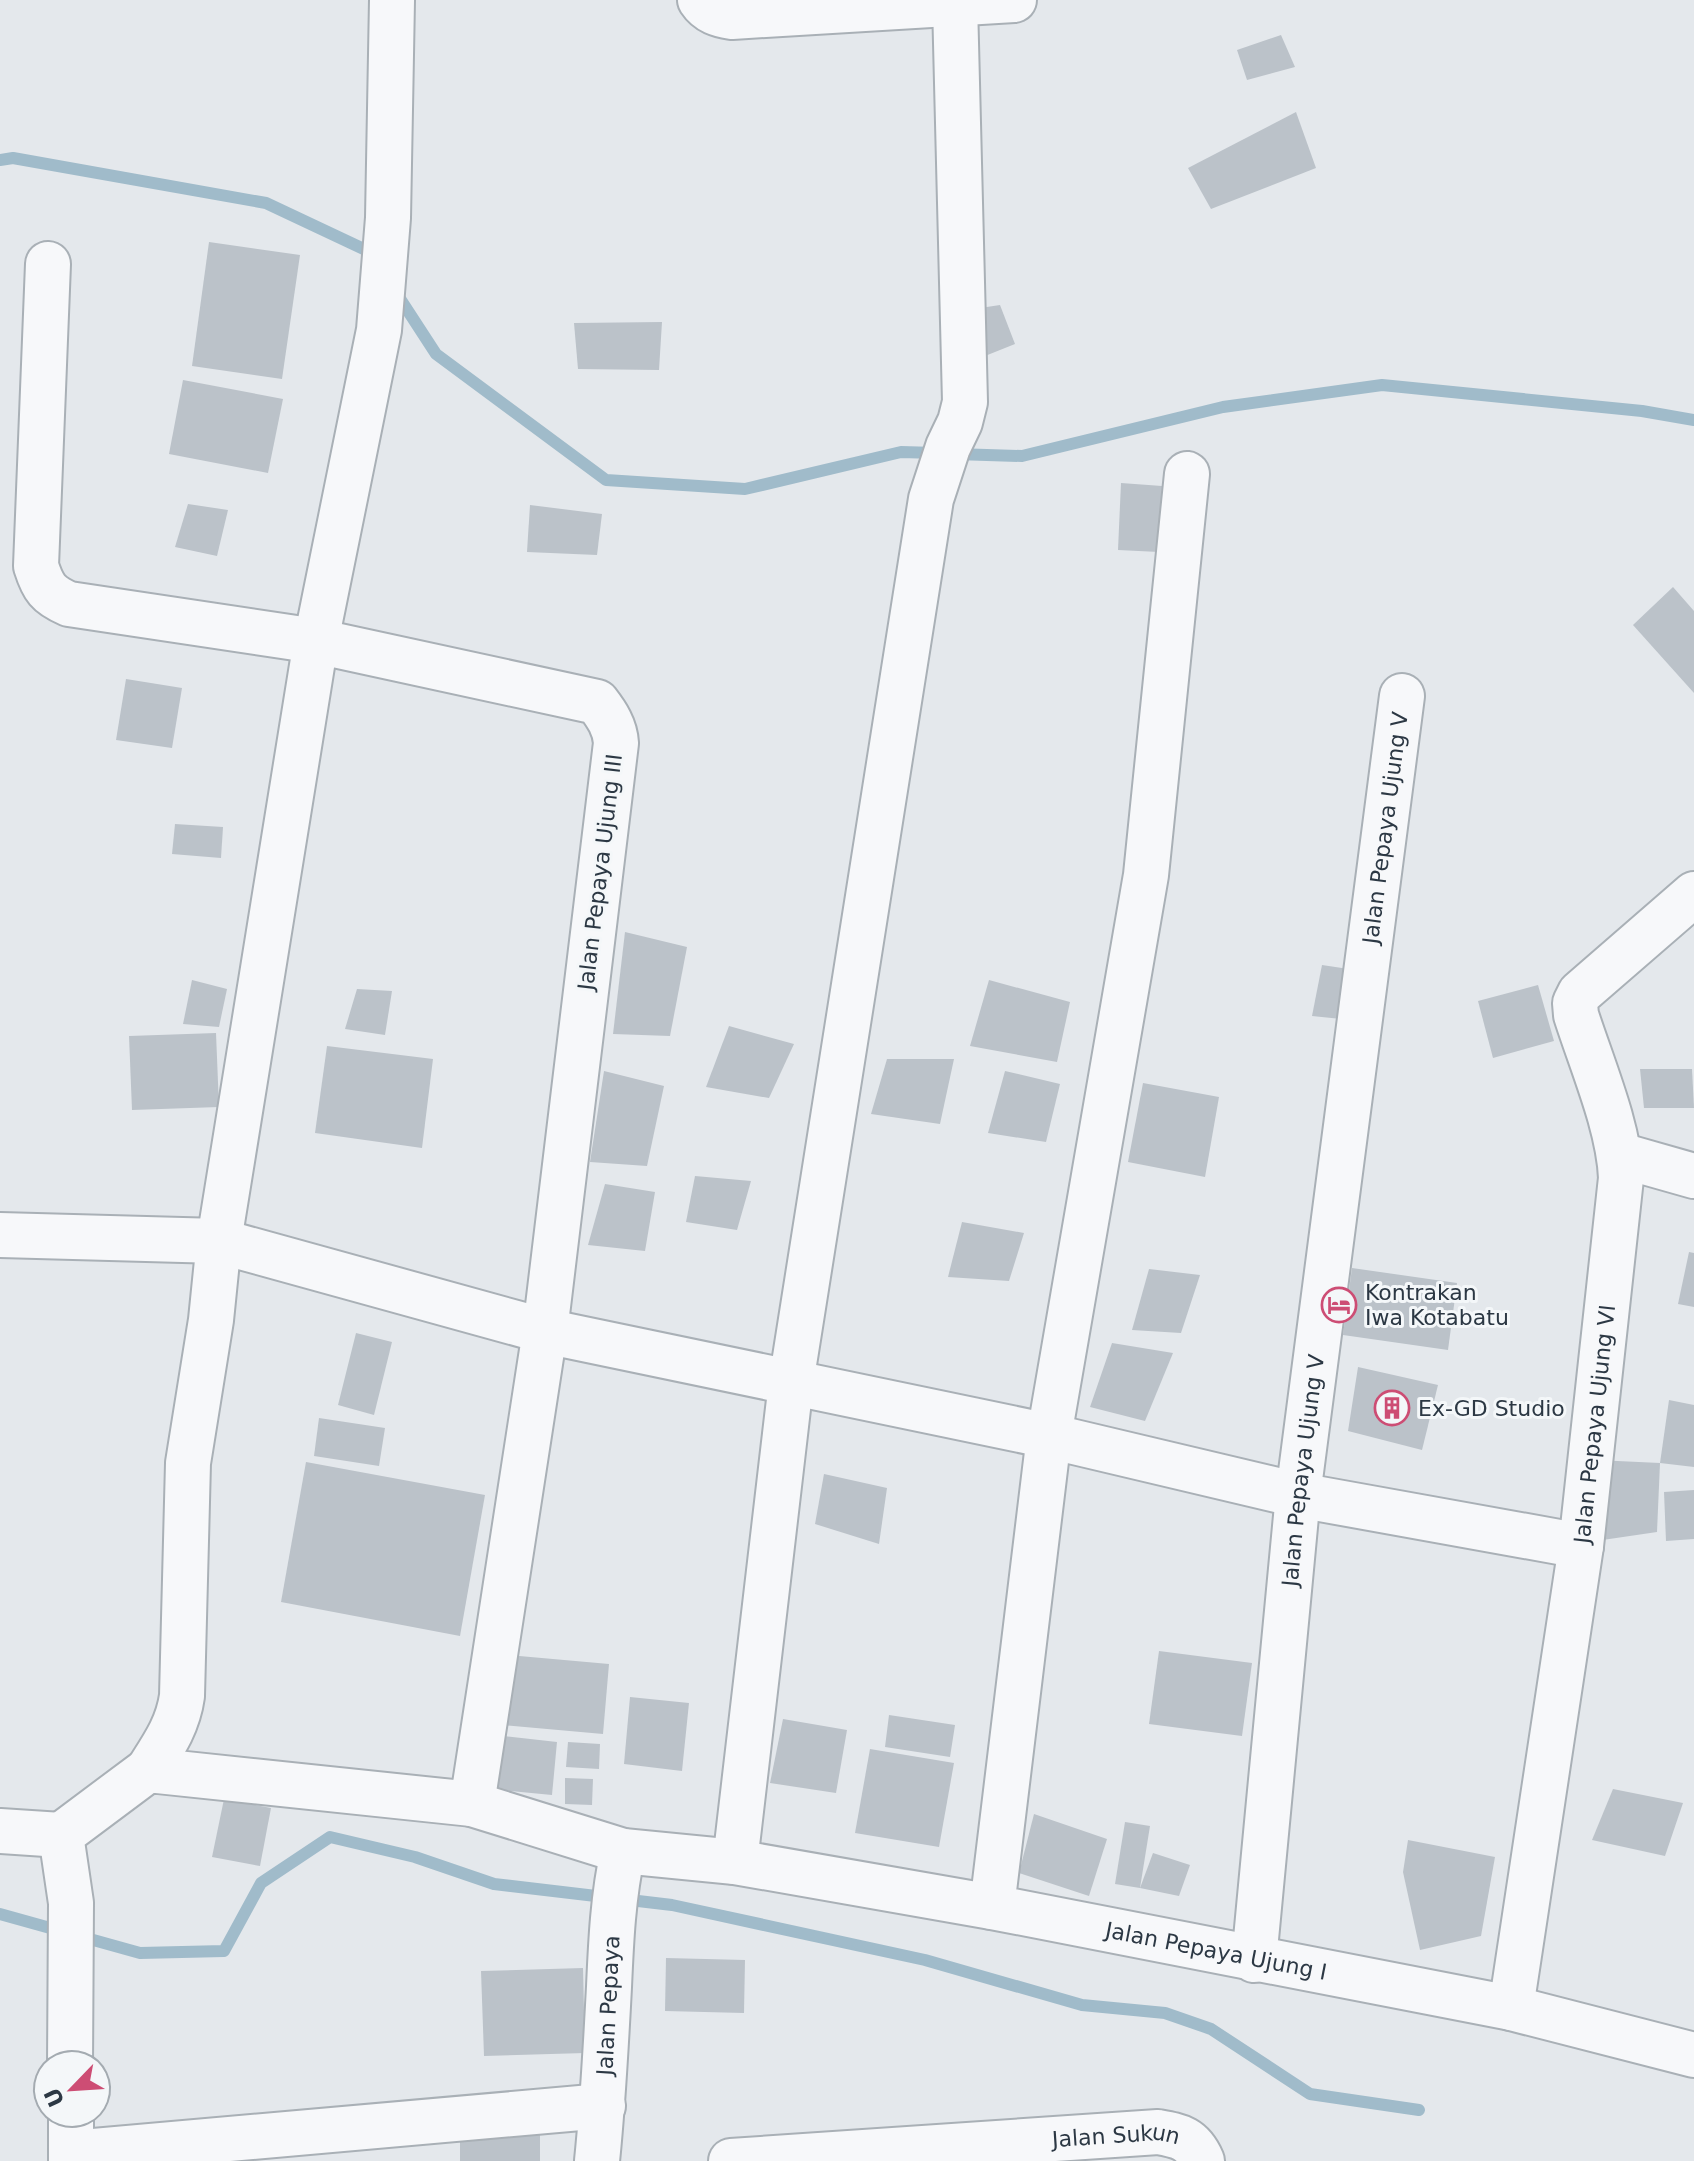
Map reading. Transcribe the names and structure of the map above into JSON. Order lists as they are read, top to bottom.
{
  "streets": {
    "street": [
      "Jalan Pepaya Ujung V",
      "Jalan Pepaya Ujung III",
      "Jalan Pepaya Ujung VI",
      "Jalan Pepaya Ujung I",
      "Jalan Pepaya",
      "Jalan Sukun"
    ]
  },
  "crossings": [
    ["Jalan Pepaya Ujung V", "Jalan Pepaya Ujung I"],
    ["Jalan Pepaya Ujung III", "Jalan Pepaya Ujung I"],
    ["Jalan Pepaya Ujung VI", "Jalan Pepaya Ujung I"],
    ["Jalan Pepaya Ujung I", "Jalan Pepaya"]
  ],
  "places": {
    "hotel": ["Kontrakan Iwa Kotabatu"],
    "building": ["Ex-GD Studio"]
  },
  "north": "bottom left"
}
